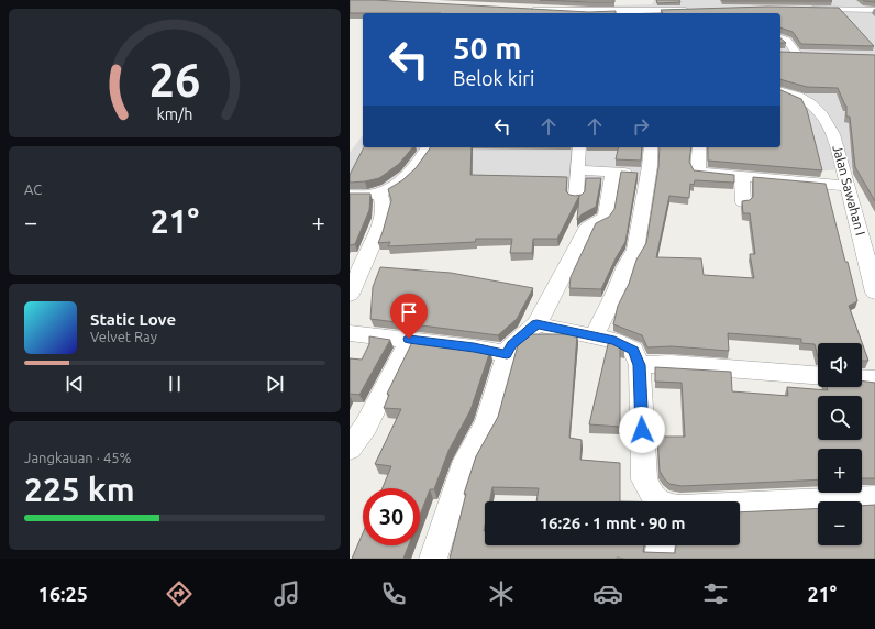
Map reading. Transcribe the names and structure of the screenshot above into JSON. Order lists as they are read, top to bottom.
{
  "streets": {
    "street": ["Jalan Sawahan I"]
  },
  "page": {
    "turn": ["50 m", "Belok kiri"],
    "tile": [
      "AC",
      ["Jangkauan · 45%", "225 km"]
    ],
    "heat": ["−", "21°", "+"],
    "song": ["Static Love", "Velvet Ray"],
    "map_buttons": ["+", "−"],
    "limit": "30",
    "trip": "16:26 · 1 mnt · 90 m",
    "tabs": ["16:25", "21°"],
    "gauge": ["26", "km/h"]
  }
}
